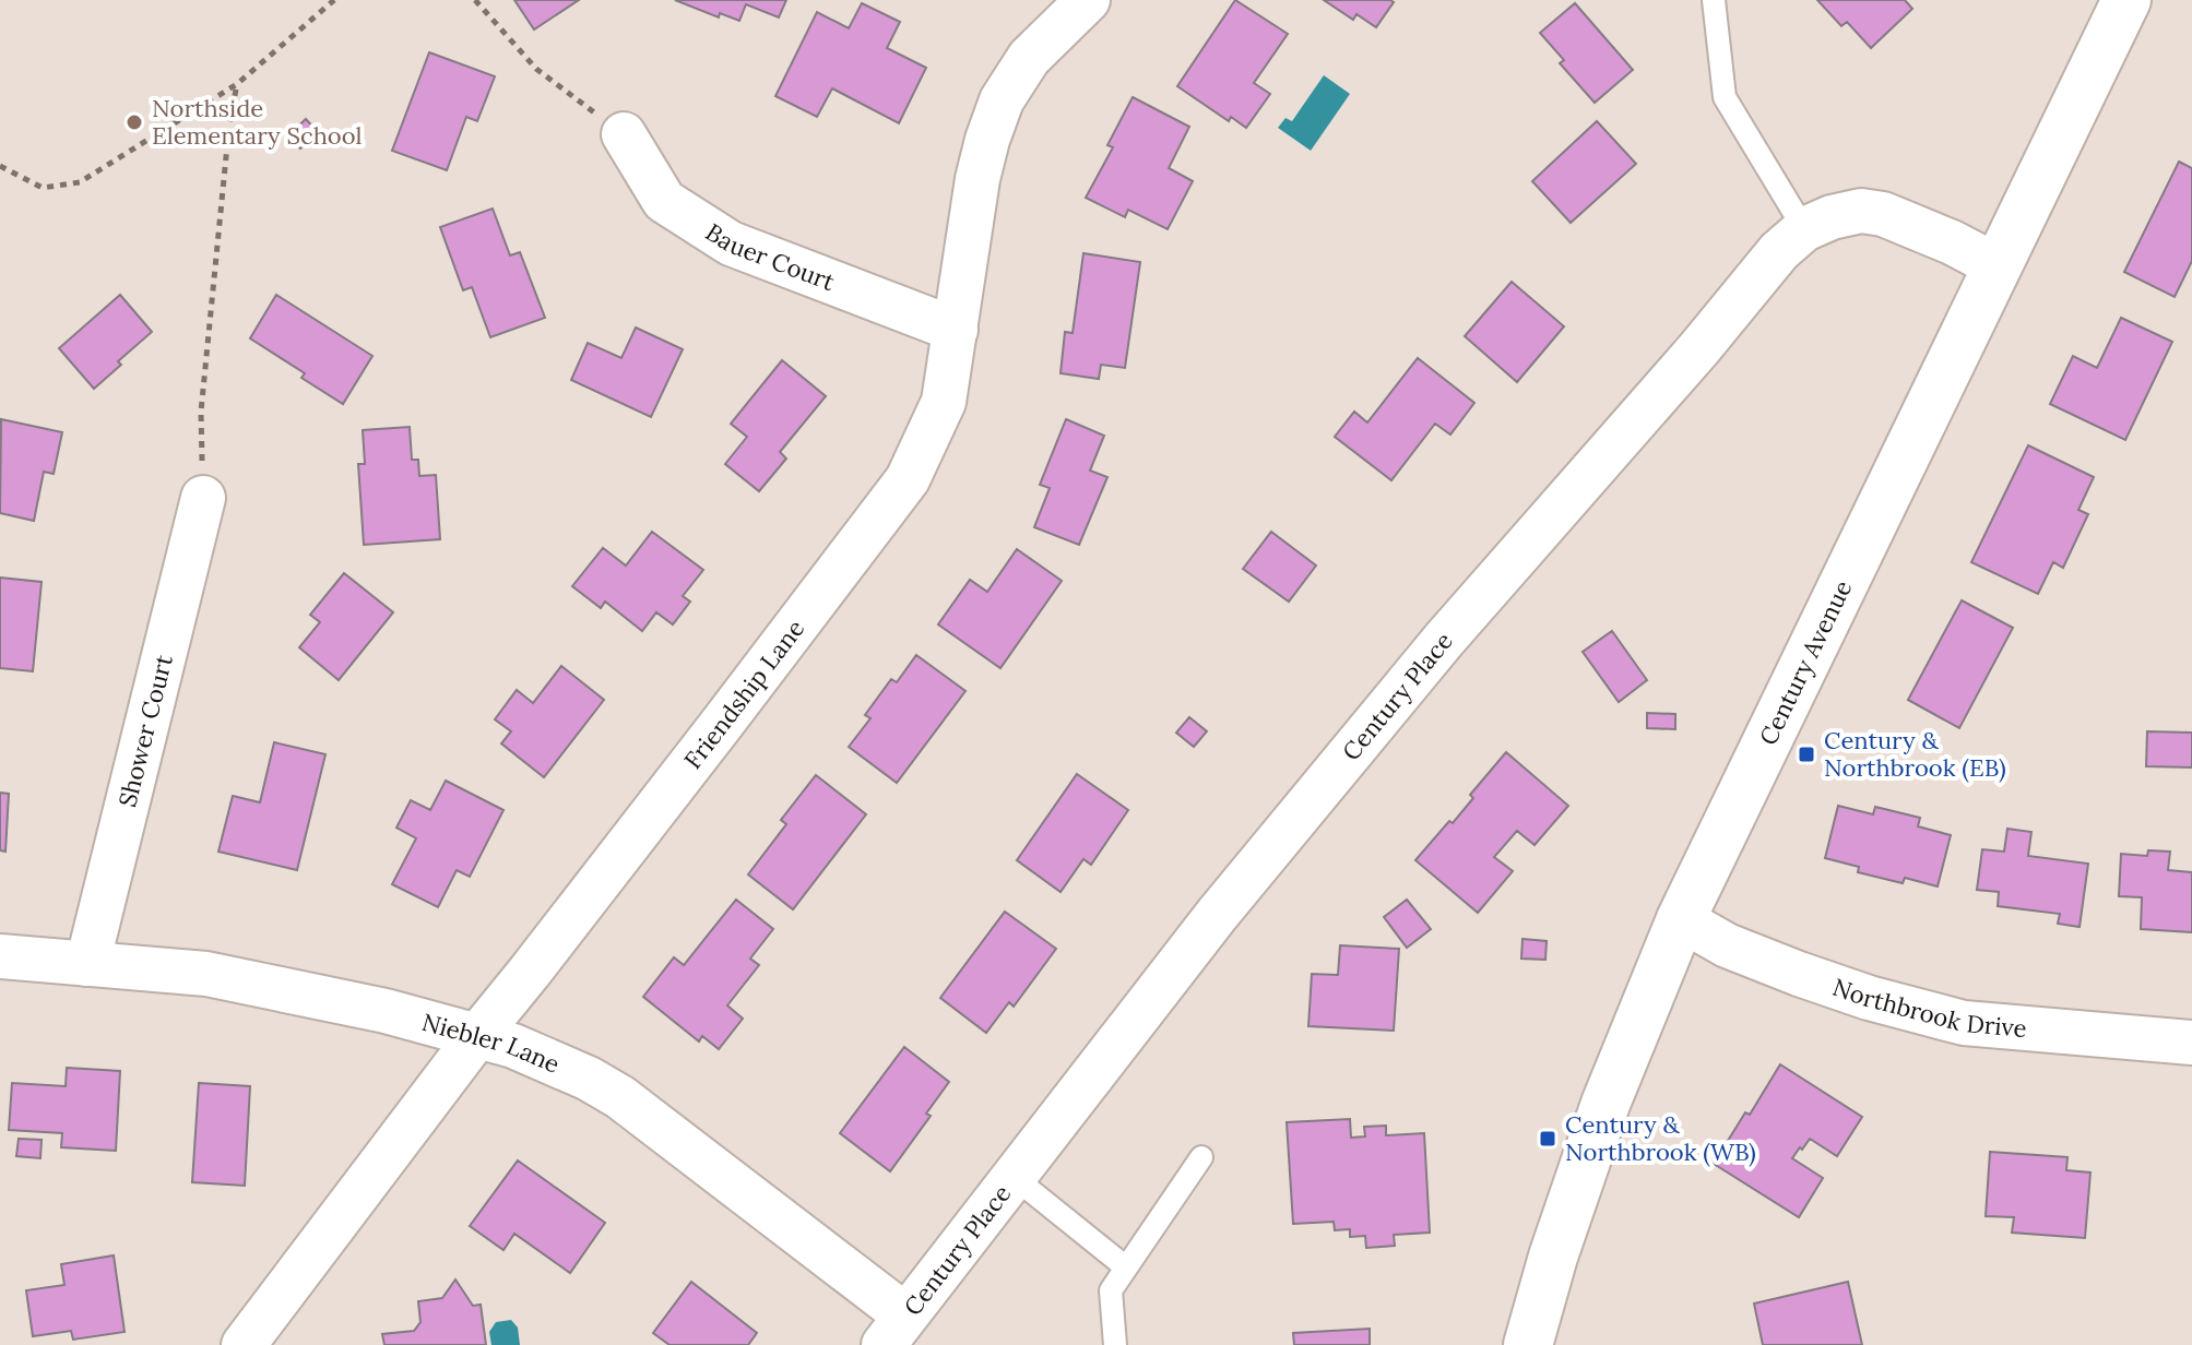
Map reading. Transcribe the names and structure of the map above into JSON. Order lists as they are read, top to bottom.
{
  "streets": {
    "main road": ["Century Avenue"],
    "street": [
      "Bauer Court",
      "Friendship Lane",
      "Century Place",
      "Shower Court",
      "Northbrook Drive",
      "Niebler Lane"
    ]
  },
  "crossings": [
    ["Bauer Court", "Friendship Lane"],
    ["Century Avenue", "Century Place"],
    ["Century Avenue", "Northbrook Drive"],
    ["Friendship Lane", "Niebler Lane"],
    ["Century Place", "Niebler Lane"],
    ["Shower Court", "Niebler Lane"]
  ],
  "places": {
    "other": ["Northside Elementary School"],
    "transit": ["Century & Northbrook (EB)", "Century & Northbrook (WB)"]
  }
}
